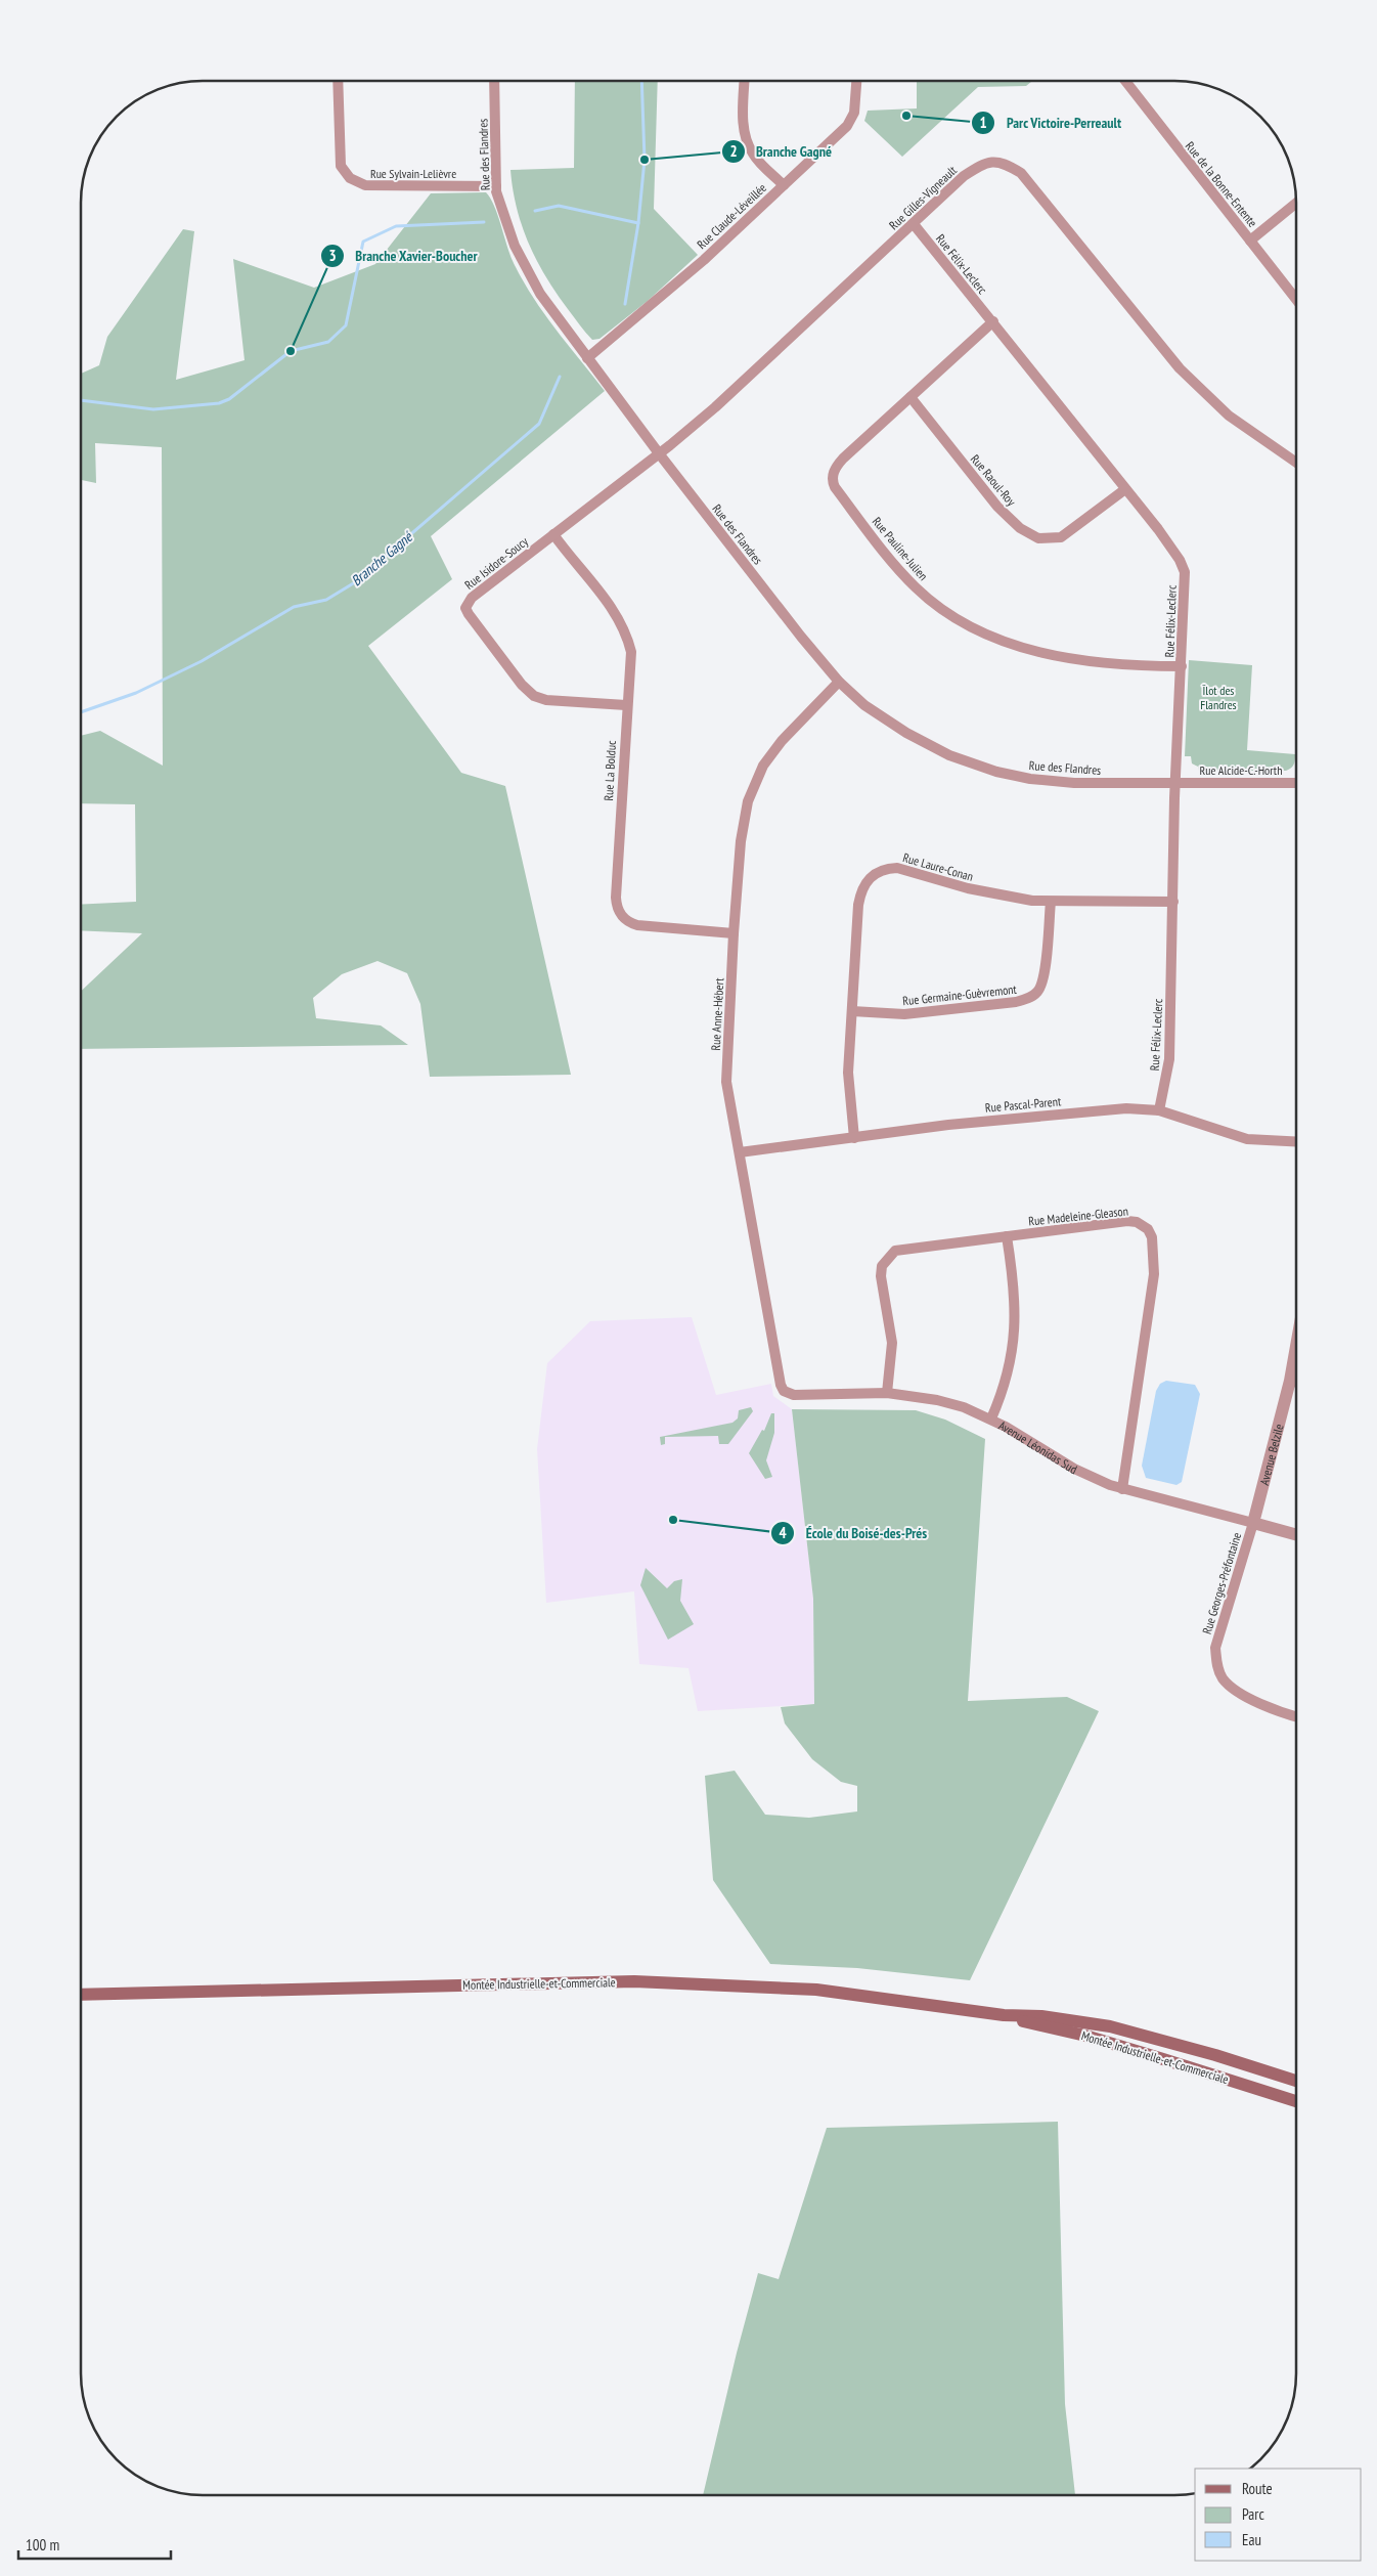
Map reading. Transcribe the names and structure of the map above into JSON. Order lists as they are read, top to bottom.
{
  "streets": {
    "main road": ["Montée Industrielle-et-Commerciale"],
    "street": [
      "Rue des Flandres",
      "Rue Sylvain-Lelièvre",
      "Rue de la Bonne-Entente",
      "Rue Gilles-Vigneault",
      "Rue Claude-Léveillée",
      "Rue Félix-Leclerc",
      "Rue Raoul-Roy",
      "Rue Pauline-Julien",
      "Rue Isidore-Soucy",
      "Rue Alcide-C.-Horth",
      "Rue La Bolduc",
      "Rue Laure-Conan",
      "Rue Germaine-Guèvremont",
      "Rue Anne-Hébert",
      "Rue Pascal-Parent",
      "Rue Madeleine-Gleason",
      "Avenue Léonidas Sud",
      "Avenue Belzile",
      "Rue Georges-Préfontaine"
    ]
  },
  "crossings": [
    ["Rue des Flandres", "Rue Sylvain-Lelièvre"],
    ["Rue des Flandres", "Rue Gilles-Vigneault"],
    ["Rue des Flandres", "Rue Claude-Léveillée"],
    ["Rue des Flandres", "Rue Félix-Leclerc"],
    ["Rue des Flandres", "Rue Isidore-Soucy"],
    ["Rue des Flandres", "Rue Alcide-C.-Horth"],
    ["Rue des Flandres", "Rue Anne-Hébert"],
    ["Rue Gilles-Vigneault", "Rue Félix-Leclerc"],
    ["Rue Gilles-Vigneault", "Rue Isidore-Soucy"],
    ["Rue Félix-Leclerc", "Rue Raoul-Roy"],
    ["Rue Félix-Leclerc", "Rue Pauline-Julien"],
    ["Rue Félix-Leclerc", "Rue Alcide-C.-Horth"],
    ["Rue Félix-Leclerc", "Rue Laure-Conan"],
    ["Rue Félix-Leclerc", "Rue Pascal-Parent"],
    ["Rue Raoul-Roy", "Rue Pauline-Julien"],
    ["Rue Isidore-Soucy", "Rue La Bolduc"],
    ["Rue La Bolduc", "Rue Anne-Hébert"],
    ["Rue Laure-Conan", "Rue Germaine-Guèvremont"],
    ["Rue Laure-Conan", "Rue Pascal-Parent"],
    ["Rue Anne-Hébert", "Rue Pascal-Parent"],
    ["Rue Anne-Hébert", "Avenue Léonidas Sud"],
    ["Rue Madeleine-Gleason", "Avenue Léonidas Sud"],
    ["Avenue Léonidas Sud", "Avenue Belzile"],
    ["Avenue Léonidas Sud", "Rue Georges-Préfontaine"],
    ["Avenue Belzile", "Rue Georges-Préfontaine"]
  ],
  "water": ["Branche Gagné"],
  "parks": ["Îlot des Flandres"],
  "places": [
    "Parc Victoire-Perreault",
    "Branche Gagné",
    "Branche Xavier-Boucher",
    "École du Boisé-des-Prés"
  ],
  "legend": ["Route", "Parc", "Eau"],
  "scale_bar": "100 m"
}
